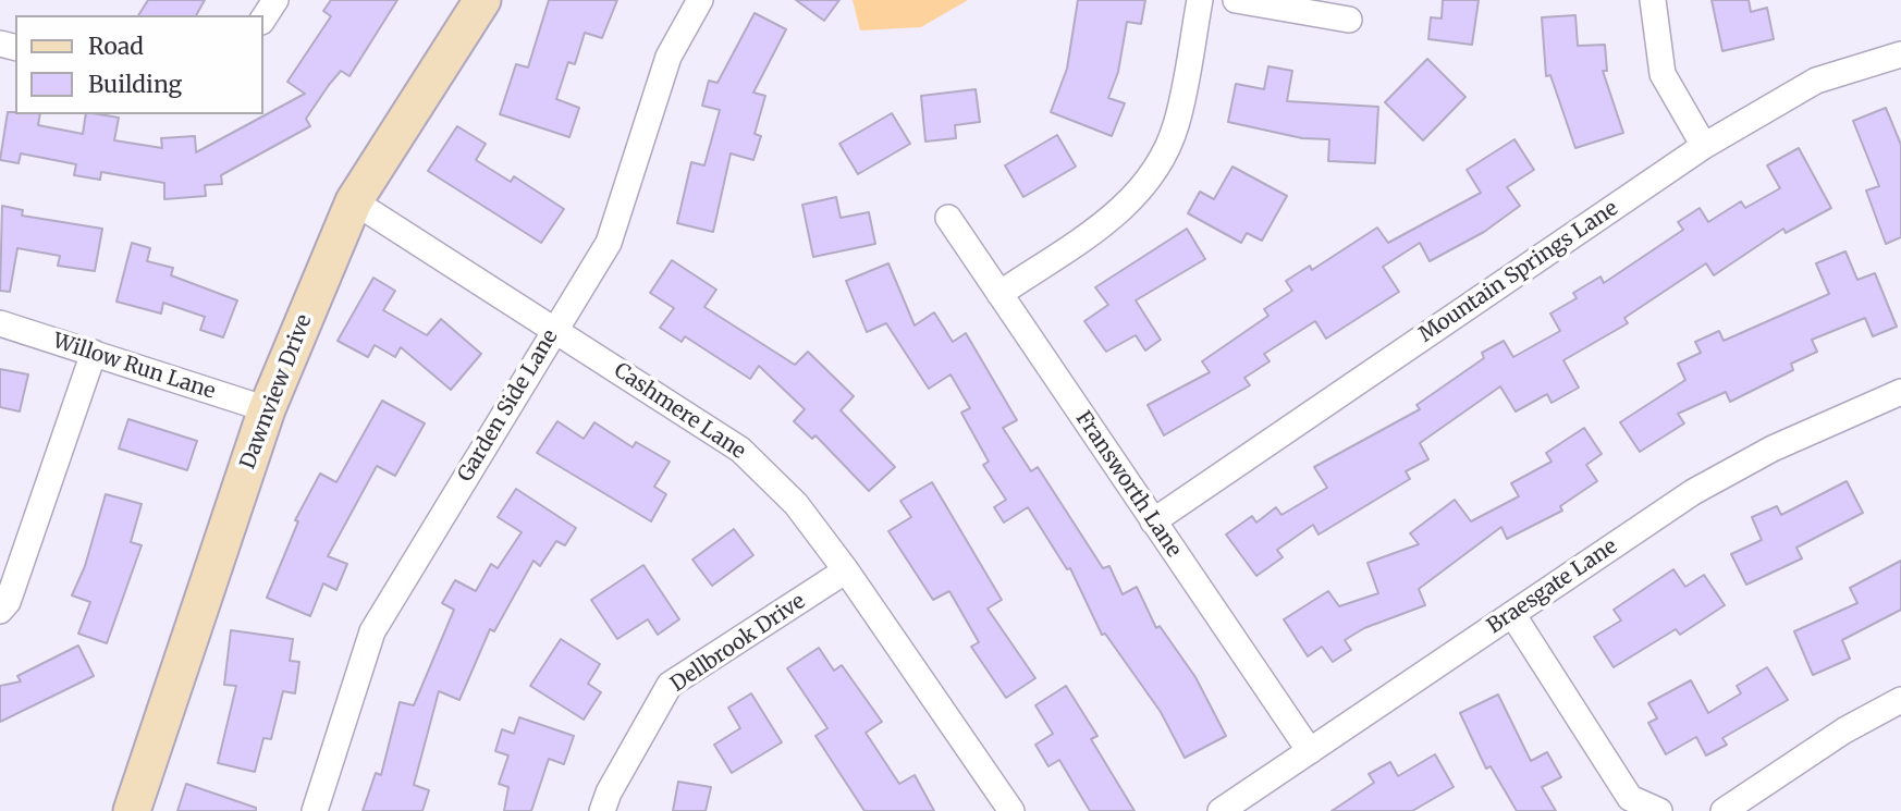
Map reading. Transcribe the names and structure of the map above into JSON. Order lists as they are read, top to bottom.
{
  "streets": {
    "street": [
      "Mountain Springs Lane",
      "Willow Run Lane",
      "Dawnview Drive",
      "Garden Side Lane",
      "Cashmere Lane",
      "Fransworth Lane",
      "Braesgate Lane",
      "Dellbrook Drive"
    ]
  },
  "crossings": [
    ["Mountain Springs Lane", "Fransworth Lane"],
    ["Willow Run Lane", "Dawnview Drive"],
    ["Dawnview Drive", "Cashmere Lane"],
    ["Garden Side Lane", "Cashmere Lane"],
    ["Cashmere Lane", "Dellbrook Drive"],
    ["Fransworth Lane", "Braesgate Lane"]
  ],
  "legend": ["Road", "Building"]
}
